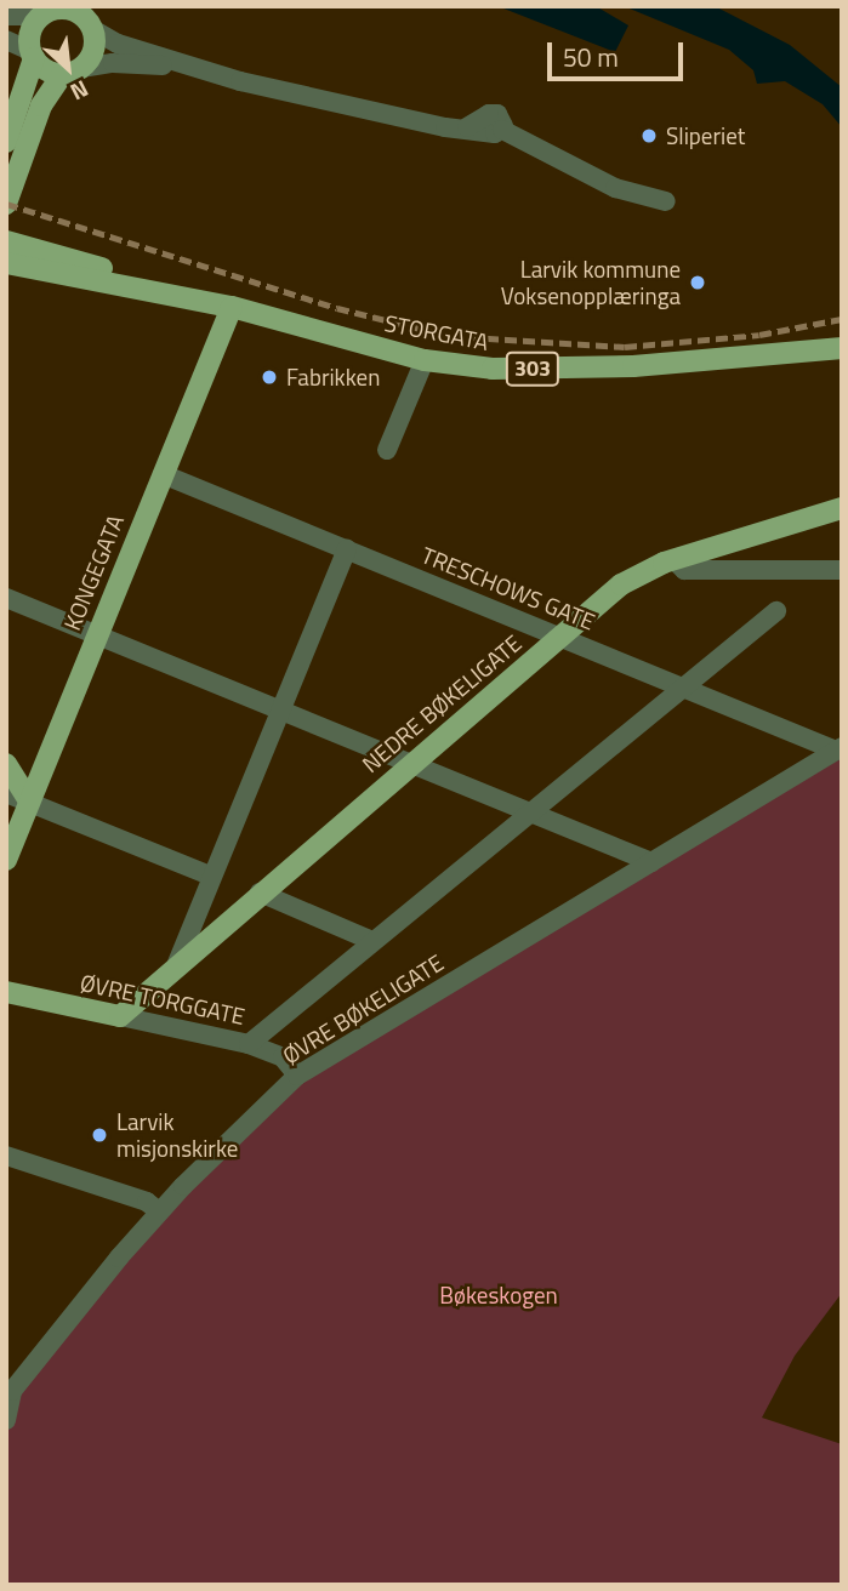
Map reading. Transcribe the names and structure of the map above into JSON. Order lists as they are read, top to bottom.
{
  "streets": {
    "main road": [
      "STORGATA",
      "303",
      "KONGEGATA",
      "NEDRE BØKELIGATE",
      "ØVRE TORGGATE"
    ],
    "street": ["TRESCHOWS GATE", "ØVRE BØKELIGATE"]
  },
  "crossings": [
    ["STORGATA", "KONGEGATA"],
    ["KONGEGATA", "TRESCHOWS GATE"],
    ["TRESCHOWS GATE", "NEDRE BØKELIGATE"],
    ["TRESCHOWS GATE", "ØVRE BØKELIGATE"],
    ["NEDRE BØKELIGATE", "ØVRE TORGGATE"],
    ["ØVRE TORGGATE", "ØVRE BØKELIGATE"]
  ],
  "parks": ["Bøkeskogen"],
  "places": [
    "Sliperiet",
    "Larvik kommune Voksenopplæringa",
    "Fabrikken",
    "Larvik misjonskirke"
  ],
  "scale_bar": "50 m",
  "north": "bottom right"
}
